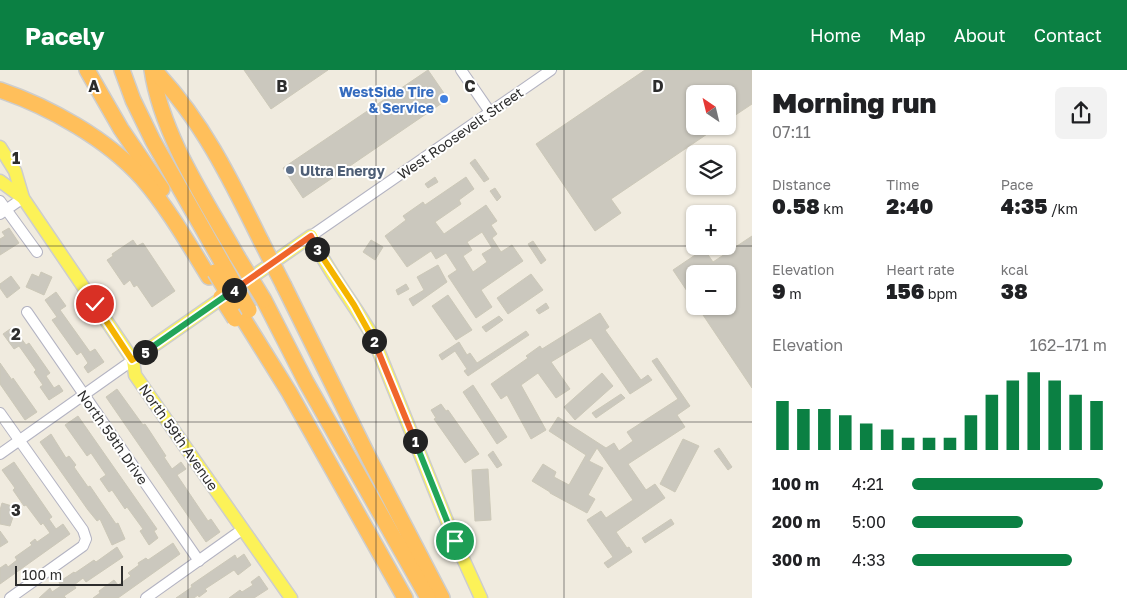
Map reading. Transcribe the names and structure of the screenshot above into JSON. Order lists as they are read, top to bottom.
{
  "streets": {
    "main road": ["West Roosevelt Street", "North 59th Avenue"],
    "street": ["North 59th Drive"]
  },
  "crossings": [
    ["West Roosevelt Street", "North 59th Drive"],
    ["West Roosevelt Street", "North 59th Avenue"]
  ],
  "places": ["WestSide Tire & Service", "Ultra Energy"],
  "scale_bar": "100 m",
  "north": "top left",
  "page": {
    "header": "Pacely",
    "nav": [
      "Home",
      "Map",
      "About",
      "Contact"
    ],
    "heading": ["Morning run", "07:11"],
    "map_buttons": ["+", "−"],
    "stats": [
      ["Distance", "0.58 km"],
      ["Time", "2:40"],
      ["Pace", "4:35 /km"],
      ["Elevation", "9 m"],
      ["Heart rate", "156 bpm"],
      ["kcal", "38"]
    ],
    "pins": [
      "3",
      "4",
      "2",
      "5",
      "1"
    ],
    "chart": ["Elevation", "162–171 m"],
    "list": [
      {
        "name": "100 m",
        "note": "4:21"
      },
      {
        "name": "200 m",
        "note": "5:00"
      },
      {
        "name": "300 m",
        "note": "4:33"
      }
    ],
    "scale": "100 m"
  },
  "grid": {
    "columns": [
      "A",
      "B",
      "C",
      "D"
    ],
    "rows": ["1", "2", "3"]
  }
}
